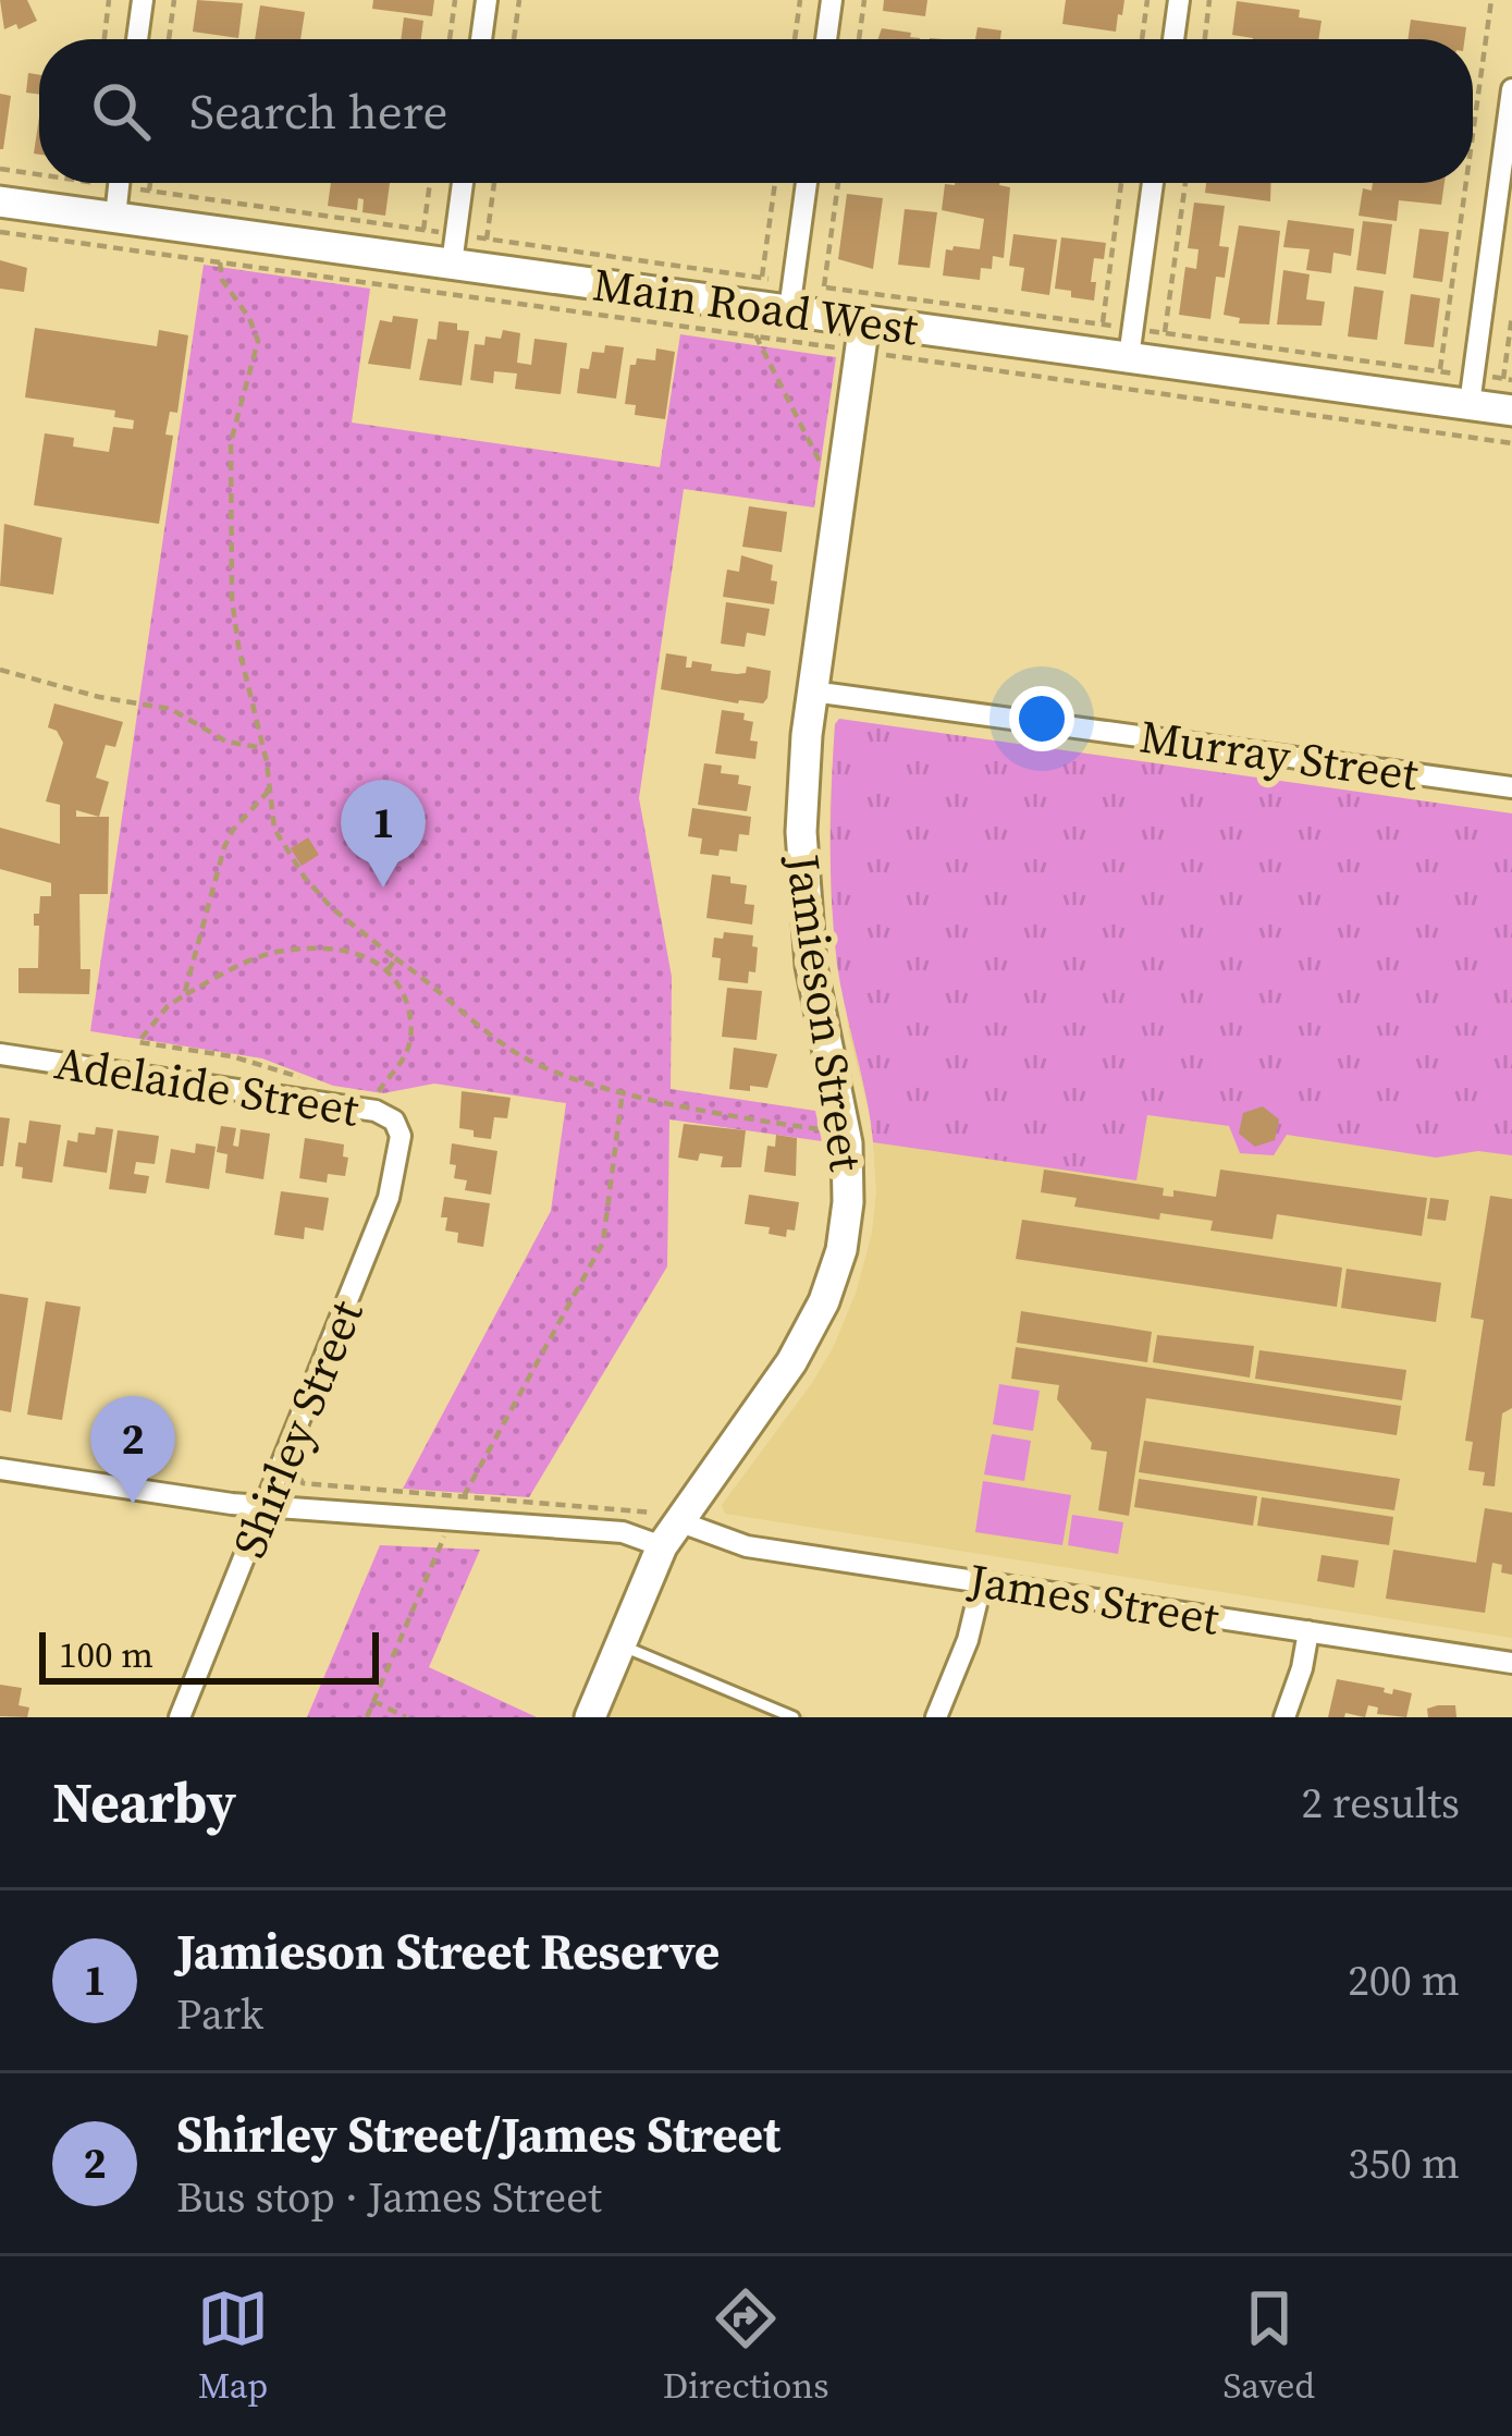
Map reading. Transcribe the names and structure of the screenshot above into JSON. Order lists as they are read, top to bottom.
{
  "streets": {
    "main road": ["Main Road West", "Jamieson Street"],
    "street": [
      "Murray Street",
      "Adelaide Street",
      "Shirley Street",
      "James Street"
    ]
  },
  "crossings": [
    ["Main Road West", "Jamieson Street"],
    ["Murray Street", "Jamieson Street"],
    ["Jamieson Street", "James Street"],
    ["Adelaide Street", "Shirley Street"],
    ["Shirley Street", "James Street"]
  ],
  "scale_bar": "100 m",
  "page": {
    "search": "Search here",
    "pins": ["1", "2"],
    "scale": "100 m",
    "heading": ["Nearby", "2 results"],
    "list": [
      {
        "mark": "1",
        "name": "Jamieson Street Reserve",
        "note": "Park",
        "value": "200 m"
      },
      {
        "mark": "2",
        "name": "Shirley Street/James Street",
        "note": "Bus stop · James Street",
        "value": "350 m"
      }
    ],
    "nav": ["Map", "Directions", "Saved"]
  }
}
